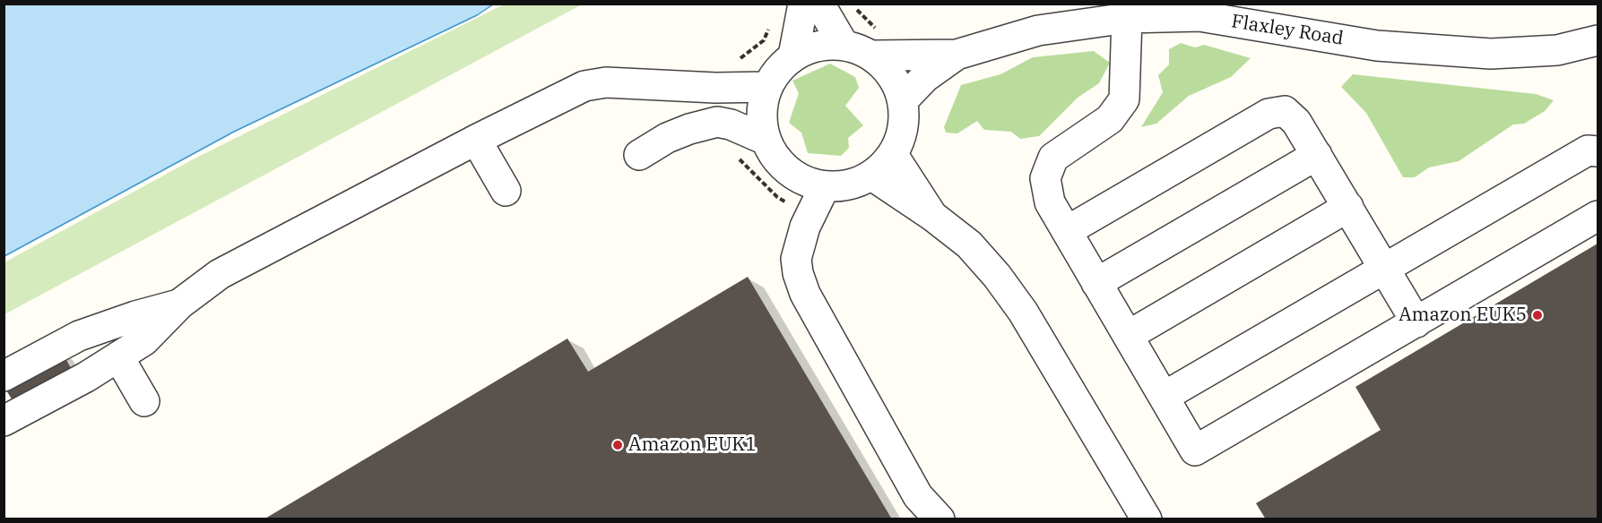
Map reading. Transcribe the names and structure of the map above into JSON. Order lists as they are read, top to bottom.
{
  "streets": {
    "street": ["Flaxley Road"]
  },
  "places": ["Amazon EUK5", "Amazon EUK1"]
}
